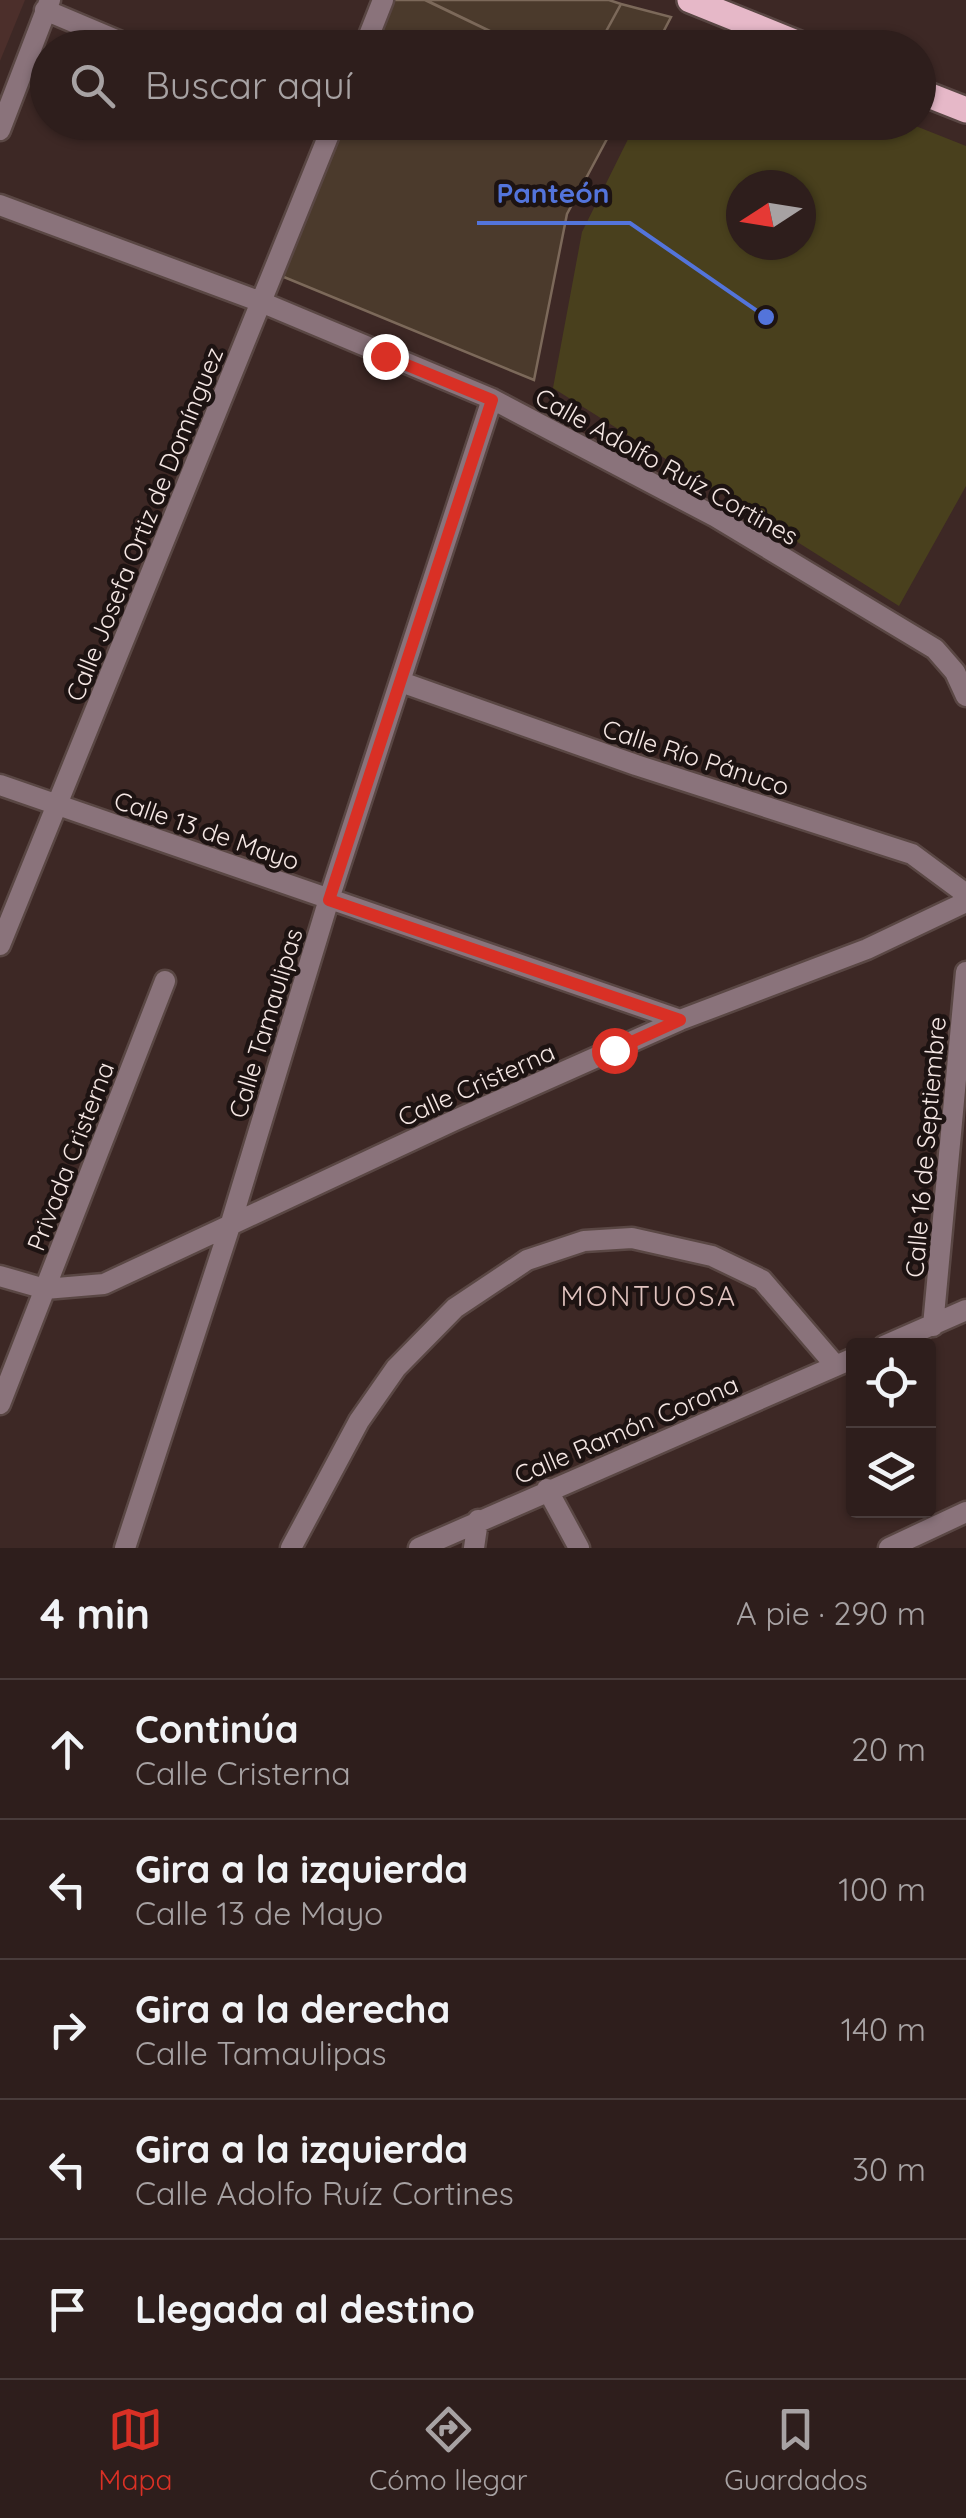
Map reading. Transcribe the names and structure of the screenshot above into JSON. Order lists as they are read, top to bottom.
{
  "streets": {
    "street": [
      "Calle Adolfo Ruíz Cortines",
      "Calle Josefa Ortiz de Domínguez",
      "Calle Río Pánuco",
      "Calle 13 de Mayo",
      "Calle Tamaulipas",
      "Calle Cristerna",
      "Calle 16 de Septiembre",
      "Privada Cristerna",
      "Calle Ramón Corona"
    ]
  },
  "crossings": [
    ["Calle Adolfo Ruíz Cortines", "Calle Josefa Ortiz de Domínguez"],
    ["Calle Adolfo Ruíz Cortines", "Calle Tamaulipas"],
    ["Calle Josefa Ortiz de Domínguez", "Calle 13 de Mayo"],
    ["Calle Río Pánuco", "Calle Tamaulipas"],
    ["Calle Río Pánuco", "Calle Cristerna"],
    ["Calle 13 de Mayo", "Calle Tamaulipas"],
    ["Calle 13 de Mayo", "Calle Cristerna"],
    ["Calle Tamaulipas", "Calle Cristerna"],
    ["Calle Cristerna", "Privada Cristerna"]
  ],
  "districts": ["MONTUOSA"],
  "places": ["Panteón"],
  "north": "left",
  "page": {
    "search": "Buscar aquí",
    "heading": ["4 min", "A pie · 290 m"],
    "list": [
      ["Continúa", "Calle Cristerna", "20 m"],
      ["Gira a la izquierda", "Calle 13 de Mayo", "100 m"],
      ["Gira a la derecha", "Calle Tamaulipas", "140 m"],
      ["Gira a la izquierda", "Calle Adolfo Ruíz Cortines", "30 m"],
      "Llegada al destino"
    ],
    "nav": ["Mapa", "Cómo llegar", "Guardados"]
  }
}
